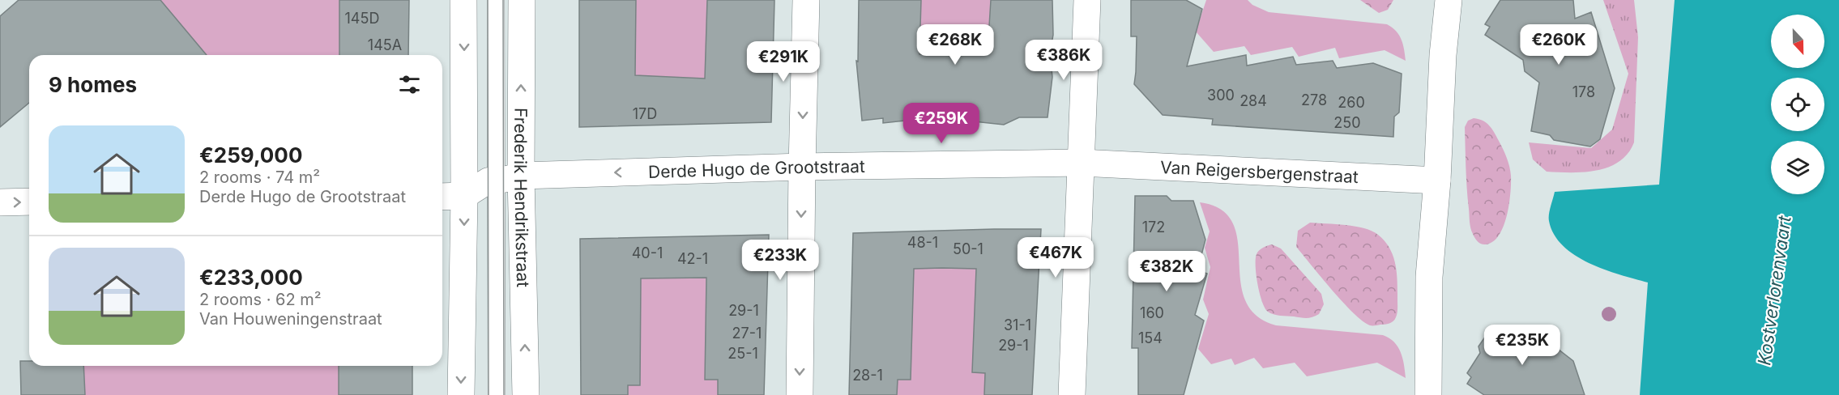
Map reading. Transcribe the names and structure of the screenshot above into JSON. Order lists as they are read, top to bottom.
{
  "streets": {
    "street": ["Derde Hugo de Grootstraat", "Van Reigersbergenstraat", "Frederik Hendrikstraat"]
  },
  "crossings": [
    ["Derde Hugo de Grootstraat", "Van Reigersbergenstraat"],
    ["Derde Hugo de Grootstraat", "Frederik Hendrikstraat"]
  ],
  "one_way": ["Derde Hugo de Grootstraat"],
  "water": ["Kostverlorenvaart"],
  "house_numbers": [
    "145D",
    "145A",
    "178",
    "300",
    "278",
    "284",
    "260",
    "17D",
    "250",
    "172",
    "48-1",
    "50-1",
    "40-1",
    "42-1",
    "29-1",
    "160",
    "31-1",
    "27-1",
    "154",
    "29-1",
    "25-1",
    "28-1"
  ],
  "north": "bottom",
  "page": {
    "price": [
      "€268K",
      "€260K",
      "€386K",
      "€291K",
      "€259K",
      "€467K",
      "€233K",
      "€382K",
      "€235K"
    ],
    "heading": "9 homes",
    "list": [
      {
        "name": "€259,000",
        "note": "2 rooms · 74 m² · Derde Hugo de Grootstraat"
      },
      {
        "name": "€233,000",
        "note": "2 rooms · 62 m² · Van Houweningenstraat"
      }
    ]
  }
}
